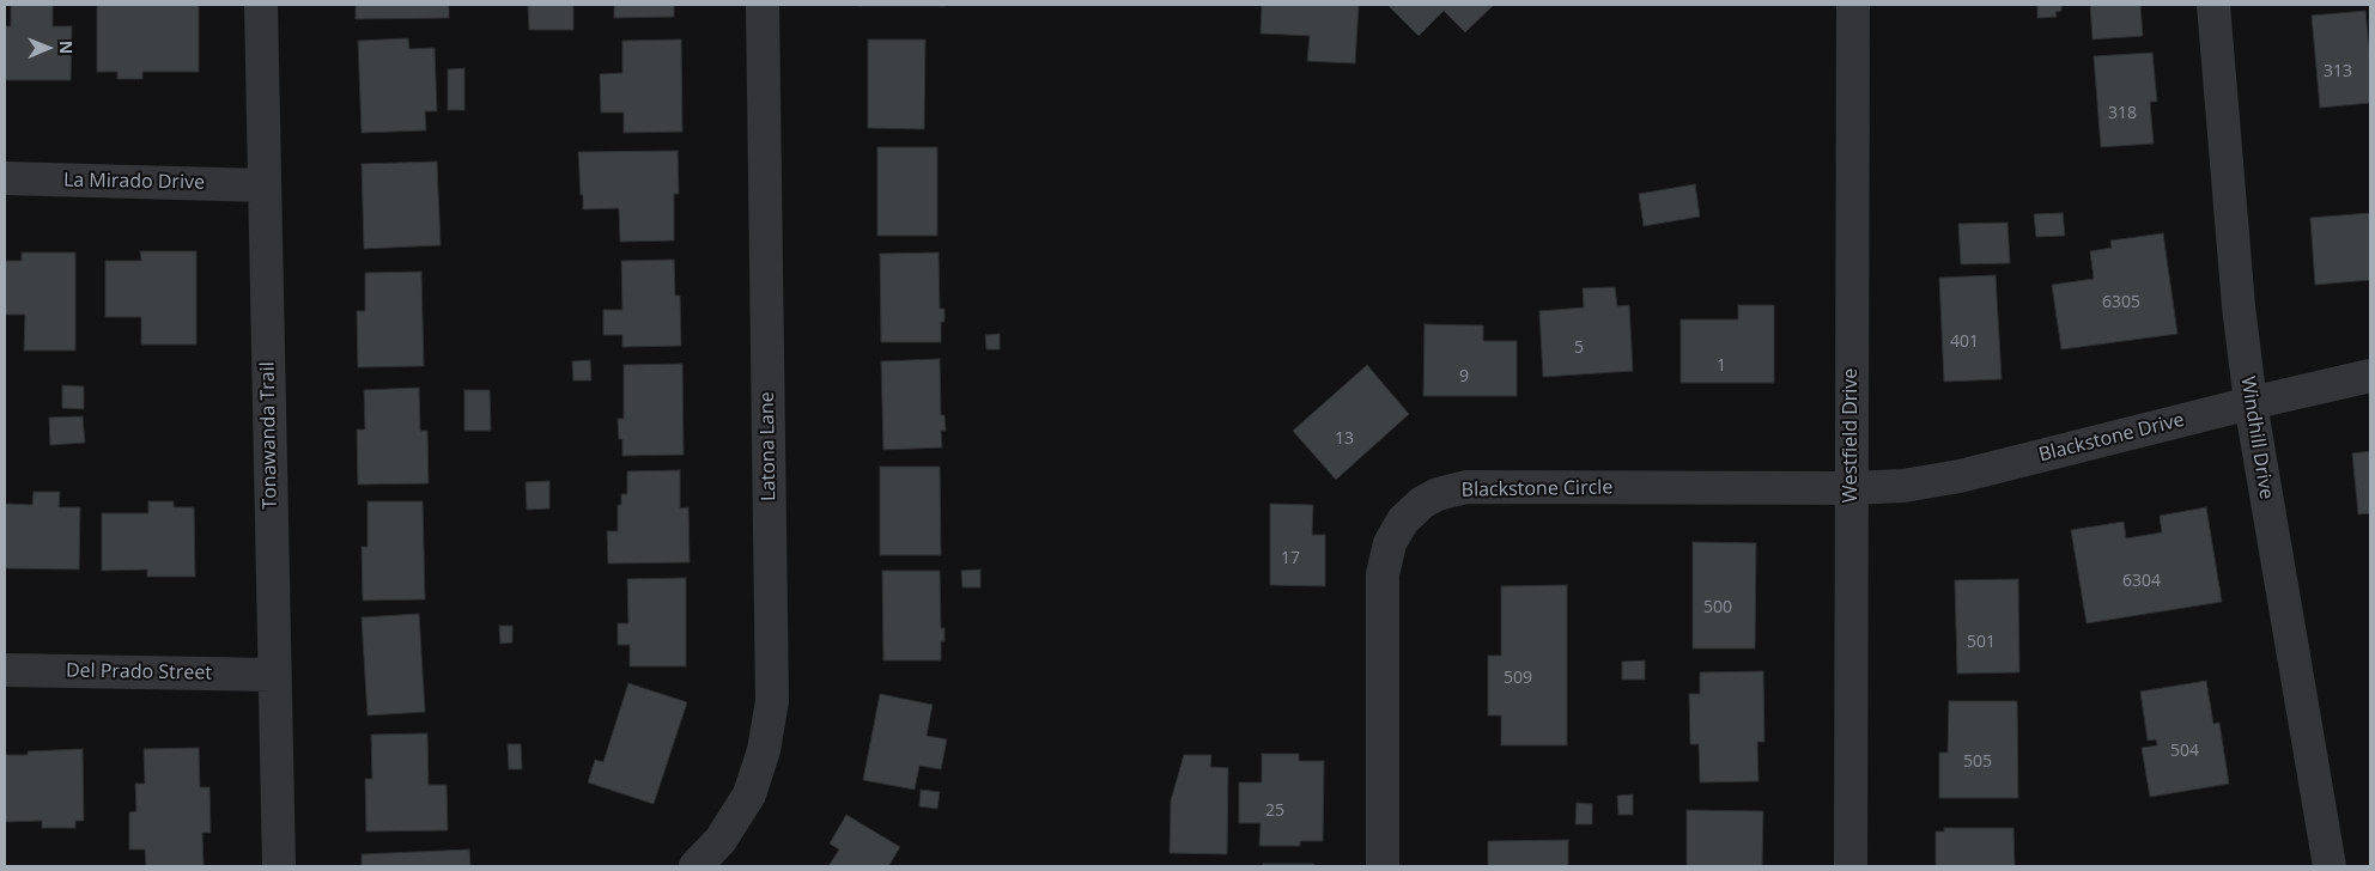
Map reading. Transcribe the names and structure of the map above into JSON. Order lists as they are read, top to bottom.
{
  "streets": {
    "street": [
      "La Mirado Drive",
      "Tonawanda Trail",
      "Westfield Drive",
      "Blackstone Drive",
      "Windhill Drive",
      "Latona Lane",
      "Blackstone Circle",
      "Del Prado Street"
    ]
  },
  "crossings": [
    ["La Mirado Drive", "Tonawanda Trail"],
    ["Tonawanda Trail", "Del Prado Street"],
    ["Westfield Drive", "Blackstone Drive"],
    ["Westfield Drive", "Blackstone Circle"],
    ["Blackstone Drive", "Windhill Drive"],
    ["Blackstone Drive", "Blackstone Circle"]
  ],
  "house_numbers": [
    "313",
    "318",
    "6305",
    "401",
    "5",
    "1",
    "9",
    "13",
    "17",
    "6304",
    "500",
    "501",
    "509",
    "504",
    "505",
    "25"
  ],
  "north": "right"
}
